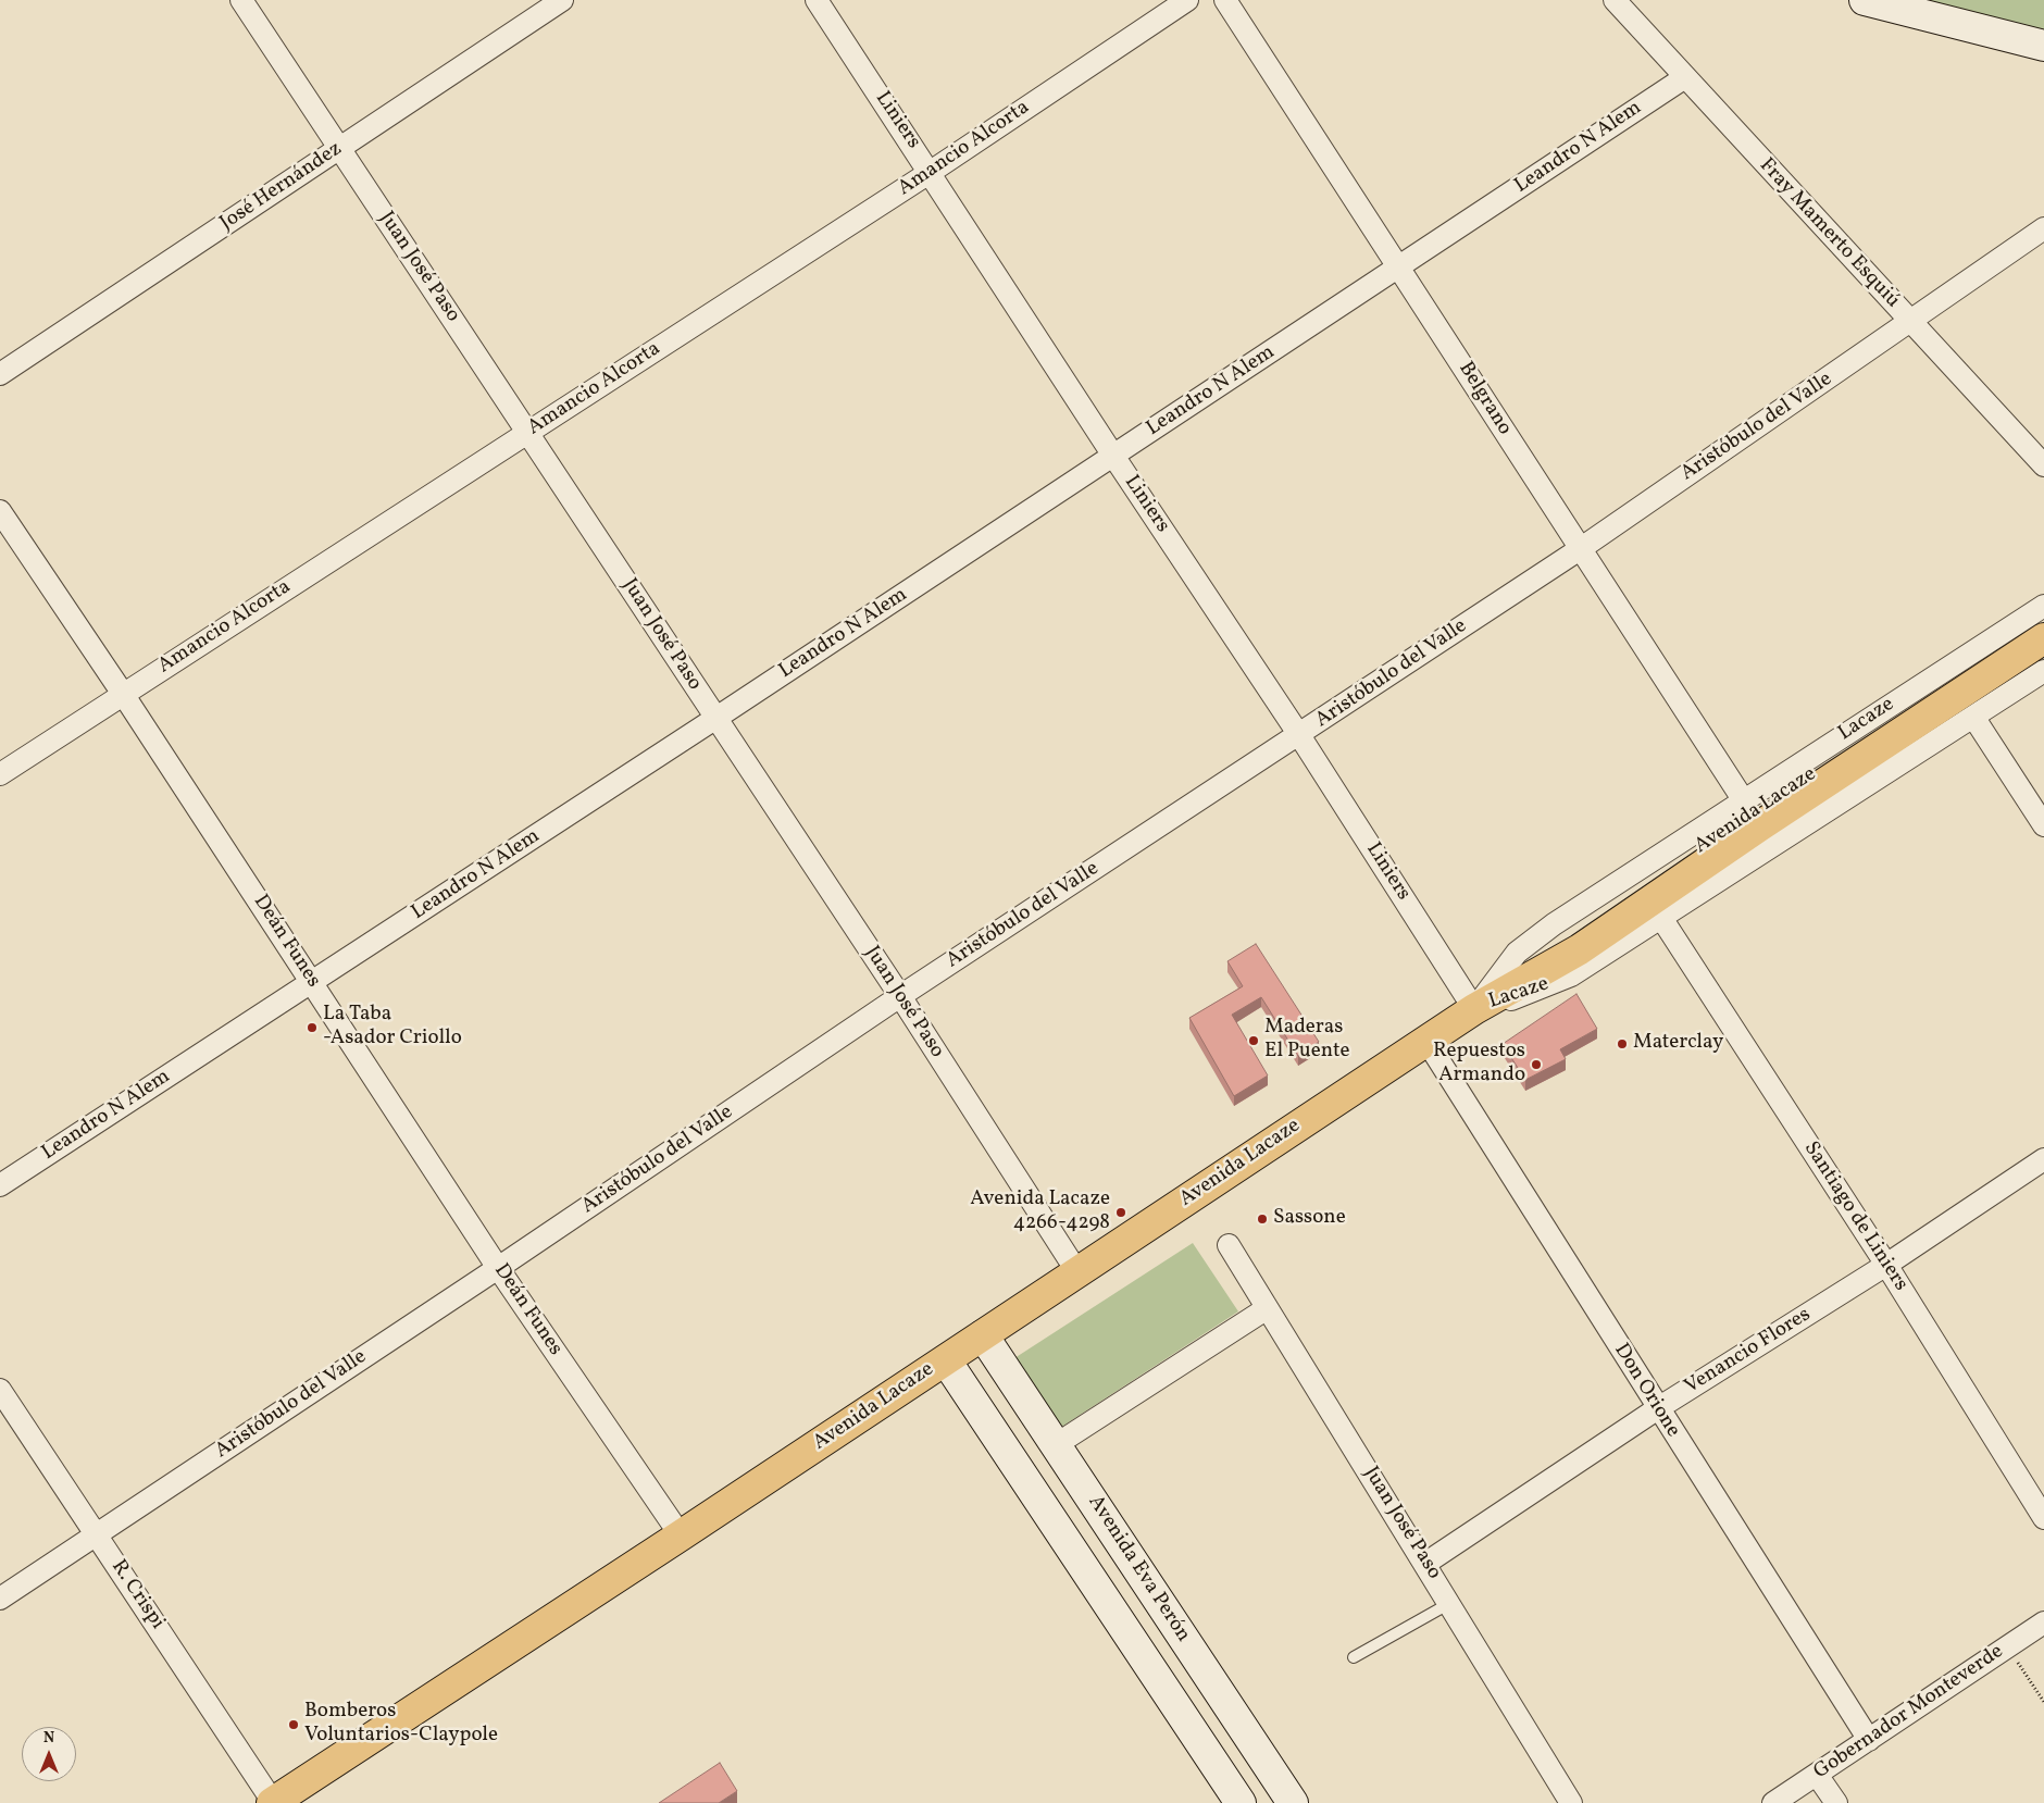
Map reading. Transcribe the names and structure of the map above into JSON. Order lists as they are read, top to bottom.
{
  "streets": {
    "main road": ["Avenida Lacaze", "Avenida Eva Perón"],
    "street": [
      "Liniers",
      "Leandro N Alem",
      "Amancio Alcorta",
      "José Hernández",
      "Fray Mamerto Esquiú",
      "Juan José Paso",
      "Belgrano",
      "Aristóbulo del Valle",
      "Lacaze",
      "Deán Funes",
      "Santiago de Liniers",
      "Venancio Flores",
      "Don Orione",
      "R. Crispi",
      "Gobernador Monteverde"
    ]
  },
  "crossings": [
    ["Liniers", "Leandro N Alem"],
    ["Liniers", "Amancio Alcorta"],
    ["Liniers", "Aristóbulo del Valle"],
    ["Liniers", "Lacaze"],
    ["Liniers", "Avenida Lacaze"],
    ["Leandro N Alem", "Fray Mamerto Esquiú"],
    ["Leandro N Alem", "Juan José Paso"],
    ["Leandro N Alem", "Belgrano"],
    ["Leandro N Alem", "Deán Funes"],
    ["Amancio Alcorta", "Juan José Paso"],
    ["Amancio Alcorta", "Deán Funes"],
    ["José Hernández", "Juan José Paso"],
    ["Fray Mamerto Esquiú", "Aristóbulo del Valle"],
    ["Juan José Paso", "Aristóbulo del Valle"],
    ["Juan José Paso", "Avenida Lacaze"],
    ["Juan José Paso", "Venancio Flores"],
    ["Belgrano", "Aristóbulo del Valle"],
    ["Belgrano", "Lacaze"],
    ["Belgrano", "Avenida Lacaze"],
    ["Aristóbulo del Valle", "Deán Funes"],
    ["Aristóbulo del Valle", "R. Crispi"],
    ["Lacaze", "Avenida Lacaze"],
    ["Lacaze", "Santiago de Liniers"],
    ["Avenida Lacaze", "Deán Funes"],
    ["Avenida Lacaze", "Don Orione"],
    ["Avenida Lacaze", "Avenida Eva Perón"],
    ["Avenida Lacaze", "R. Crispi"],
    ["Santiago de Liniers", "Venancio Flores"],
    ["Venancio Flores", "Don Orione"],
    ["Don Orione", "Gobernador Monteverde"]
  ],
  "places": [
    "La Taba -Asador Criollo",
    "Maderas El Puente",
    "Materclay",
    "Repuestos Armando",
    "Avenida Lacaze 4266-4298",
    "Sassone",
    "Bomberos Voluntarios-Claypole"
  ],
  "north": "top"
}
